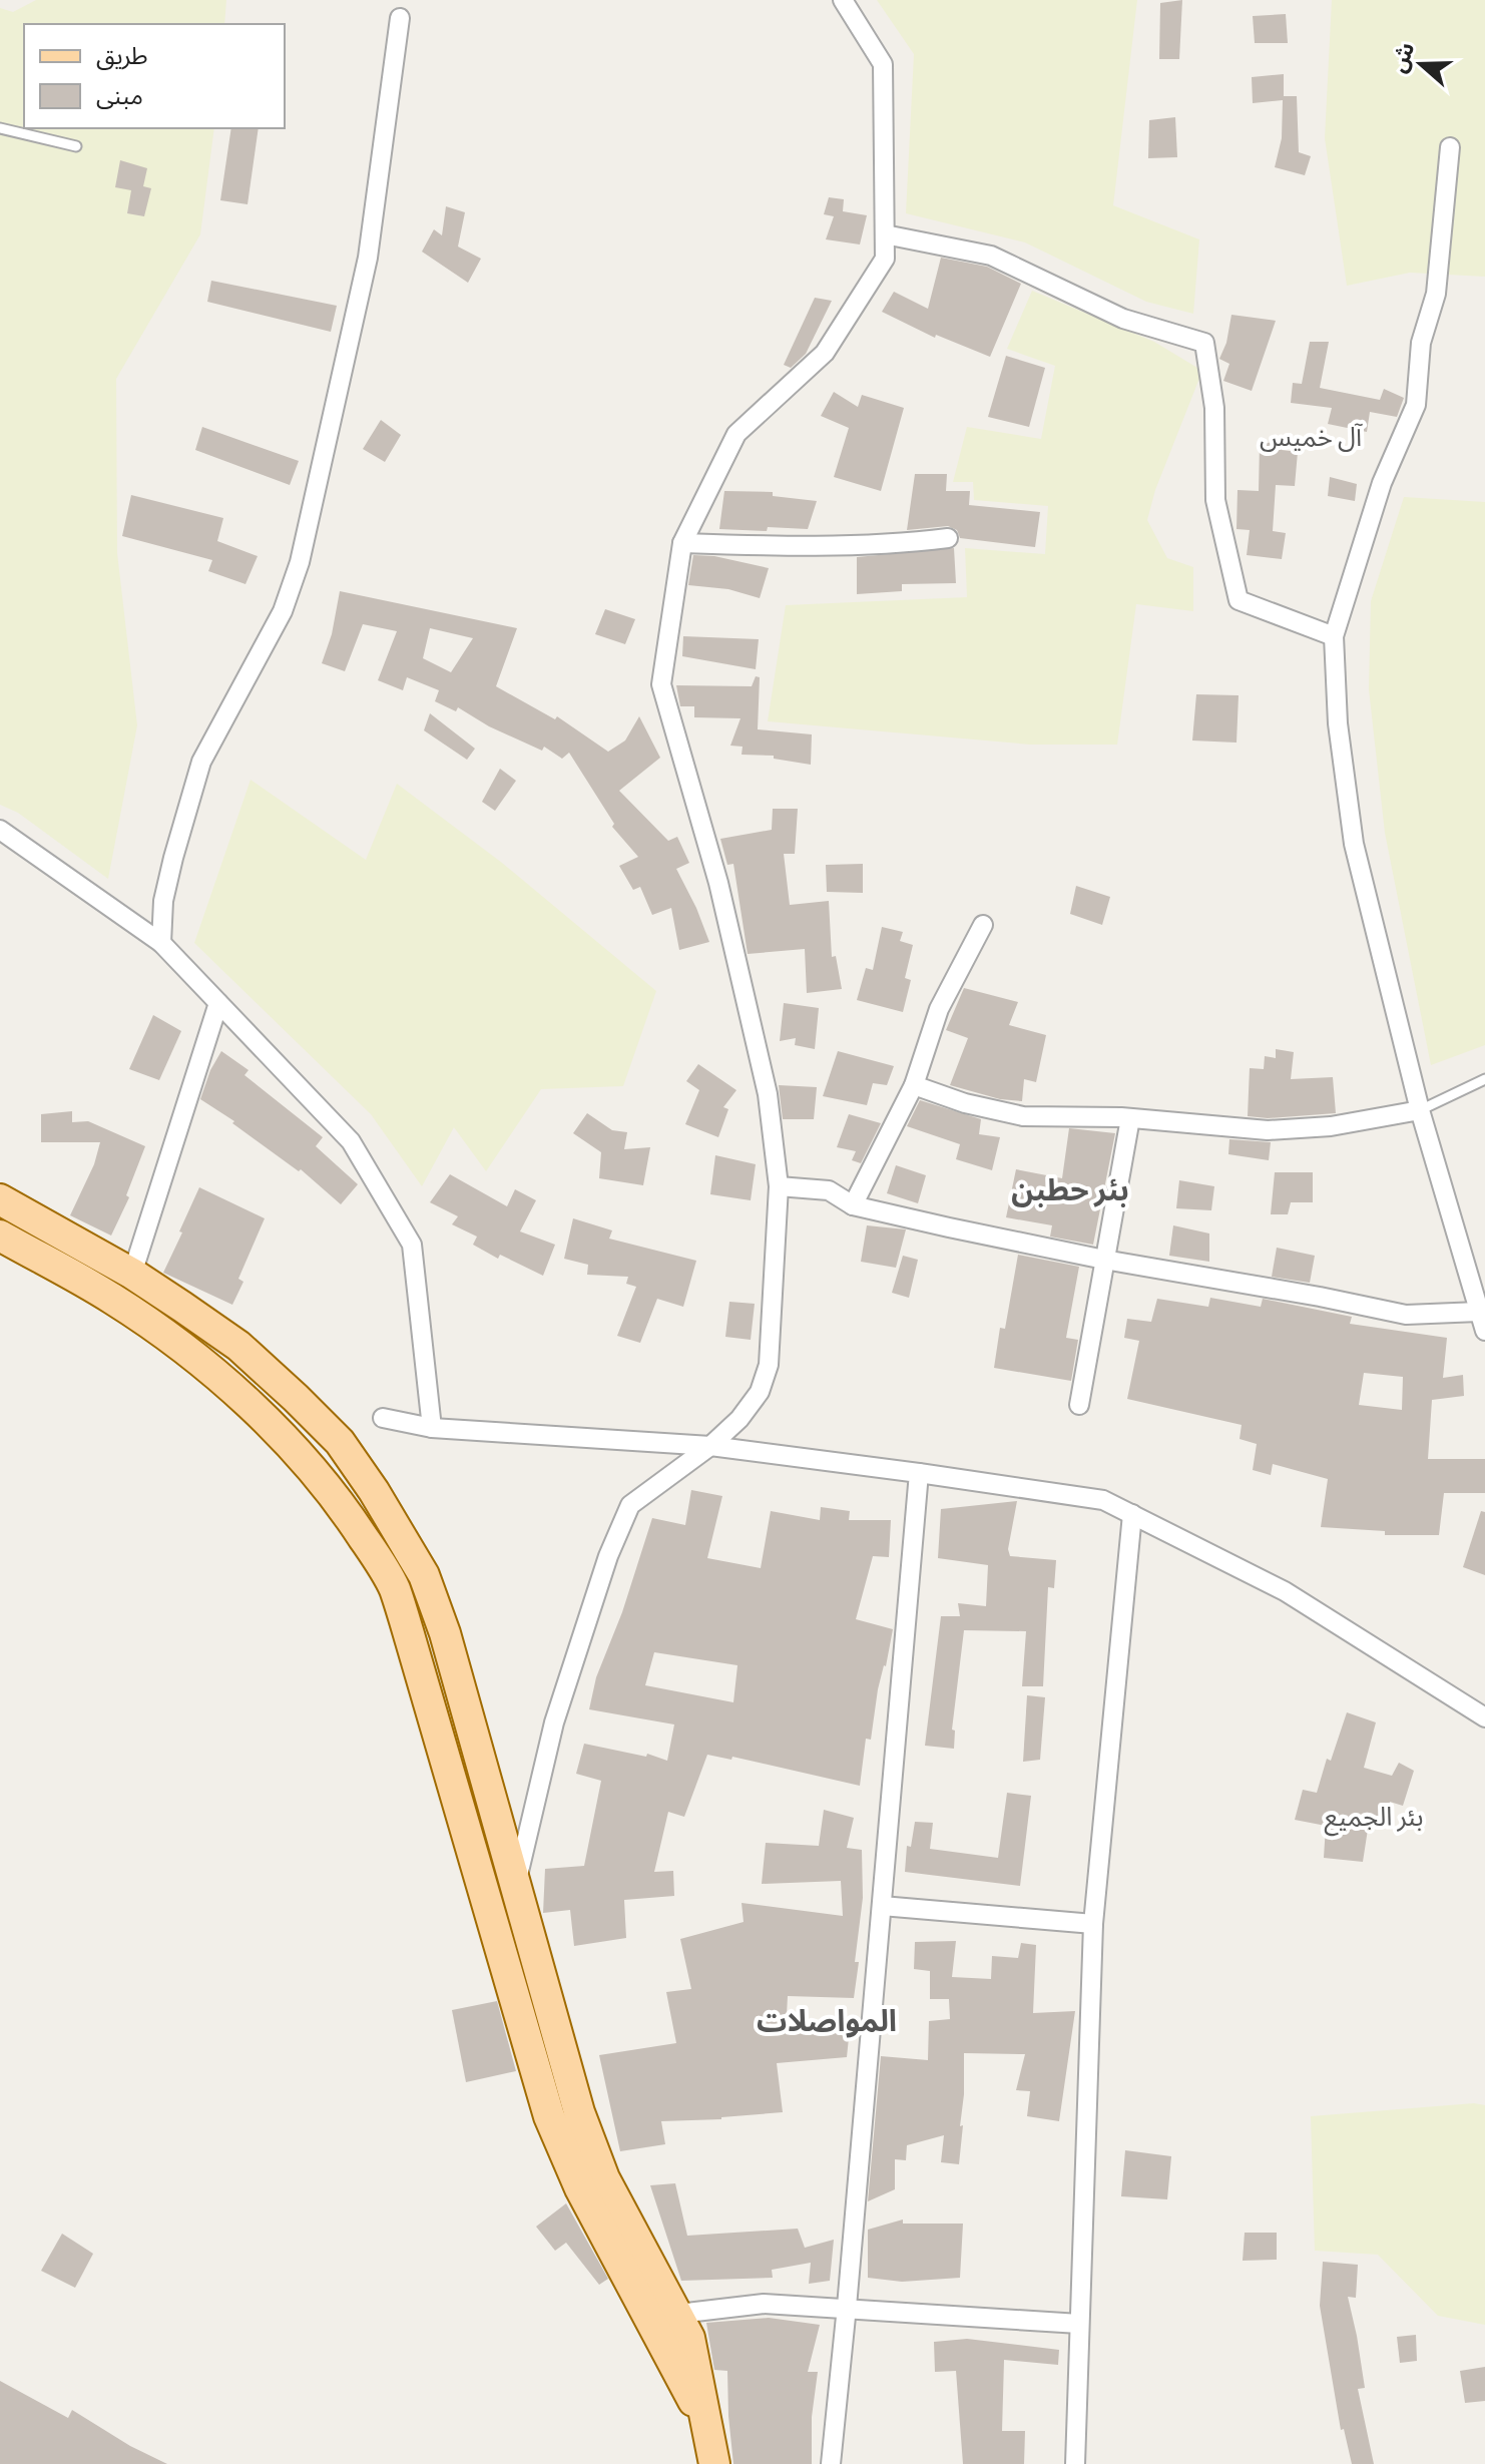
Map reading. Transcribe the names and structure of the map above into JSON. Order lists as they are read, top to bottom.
{
  "districts": [
    "آل خميس",
    "بئر حطبن",
    "بئر الجميع",
    "المواصلات"
  ],
  "legend": ["طريق", "مبنى"],
  "north": "left"
}
